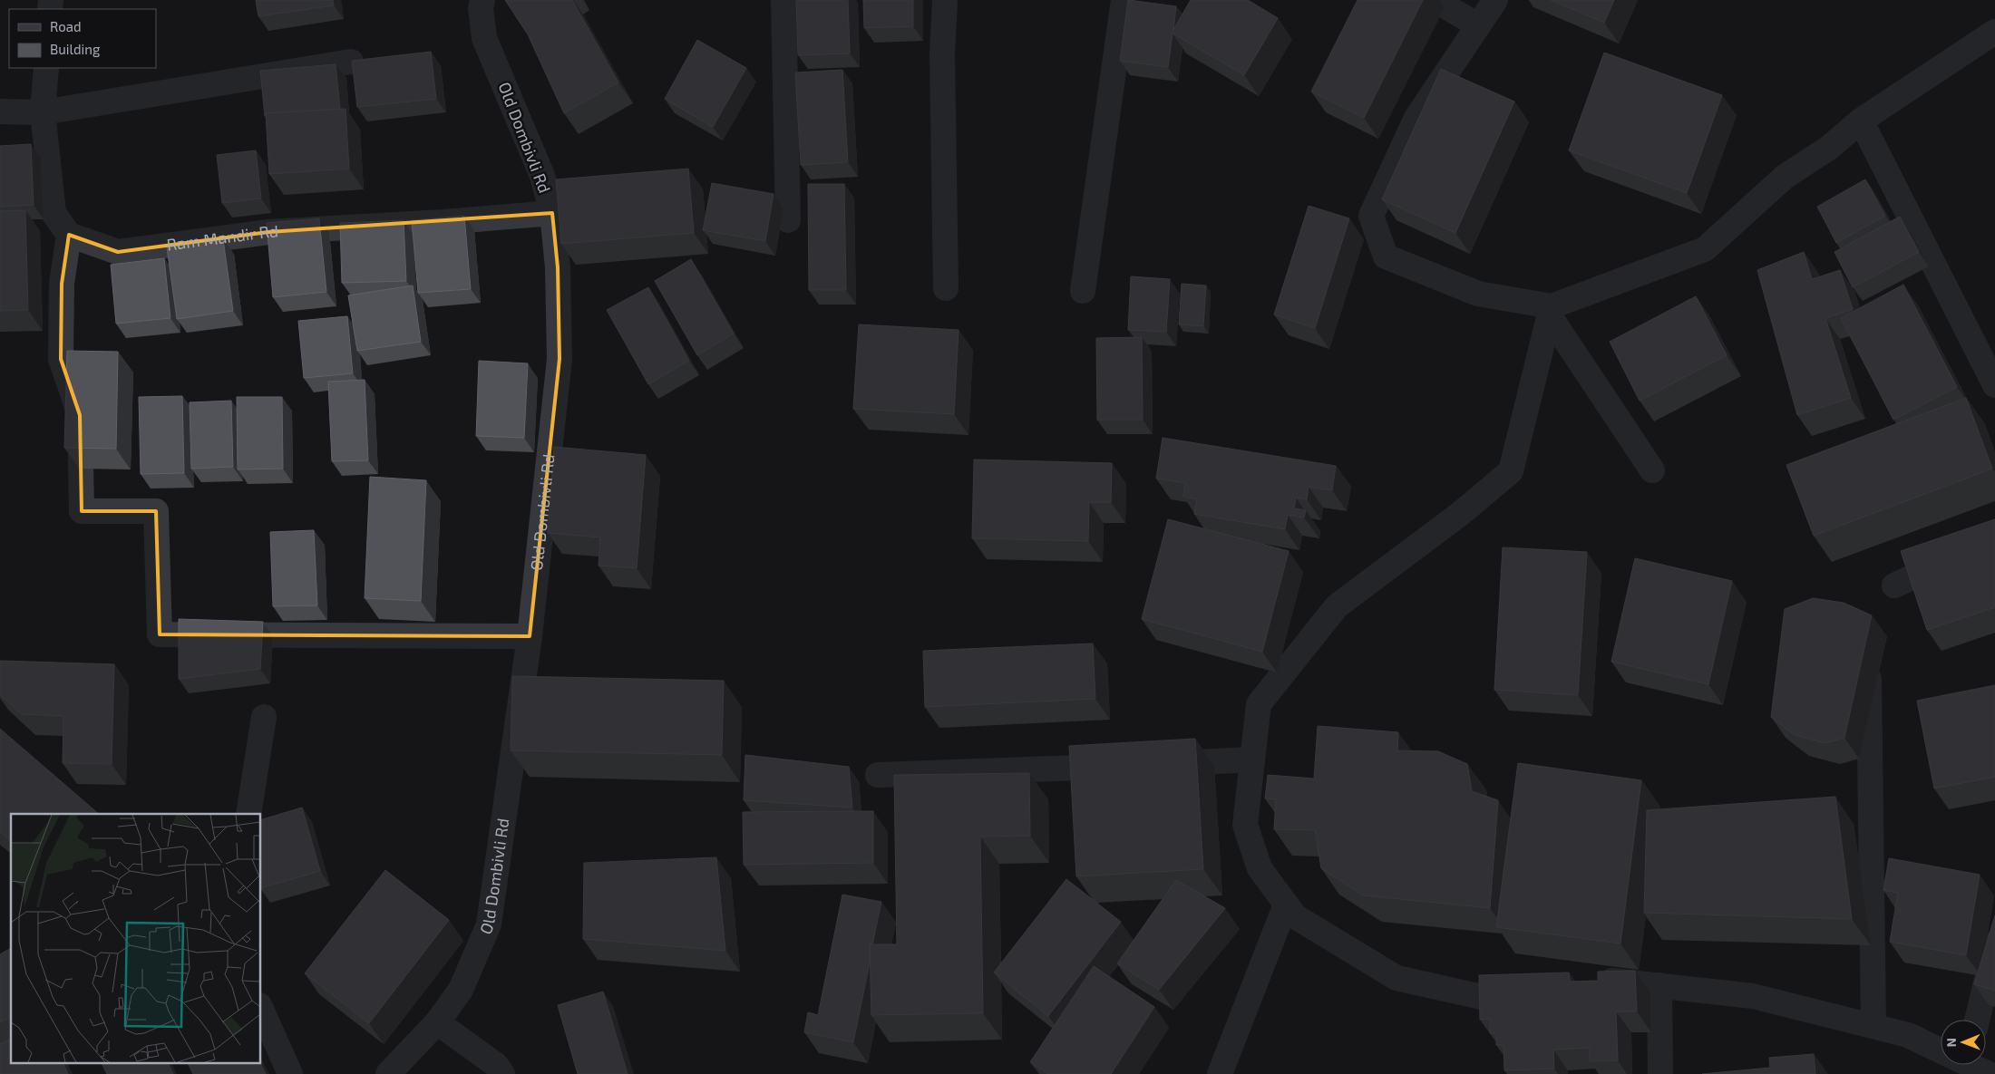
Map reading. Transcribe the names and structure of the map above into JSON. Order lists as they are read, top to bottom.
{
  "streets": {
    "street": ["Old Dombivli Rd", "Ram Mandir Rd"]
  },
  "crossings": [
    ["Old Dombivli Rd", "Ram Mandir Rd"]
  ],
  "legend": ["Road", "Building"],
  "north": "left"
}
